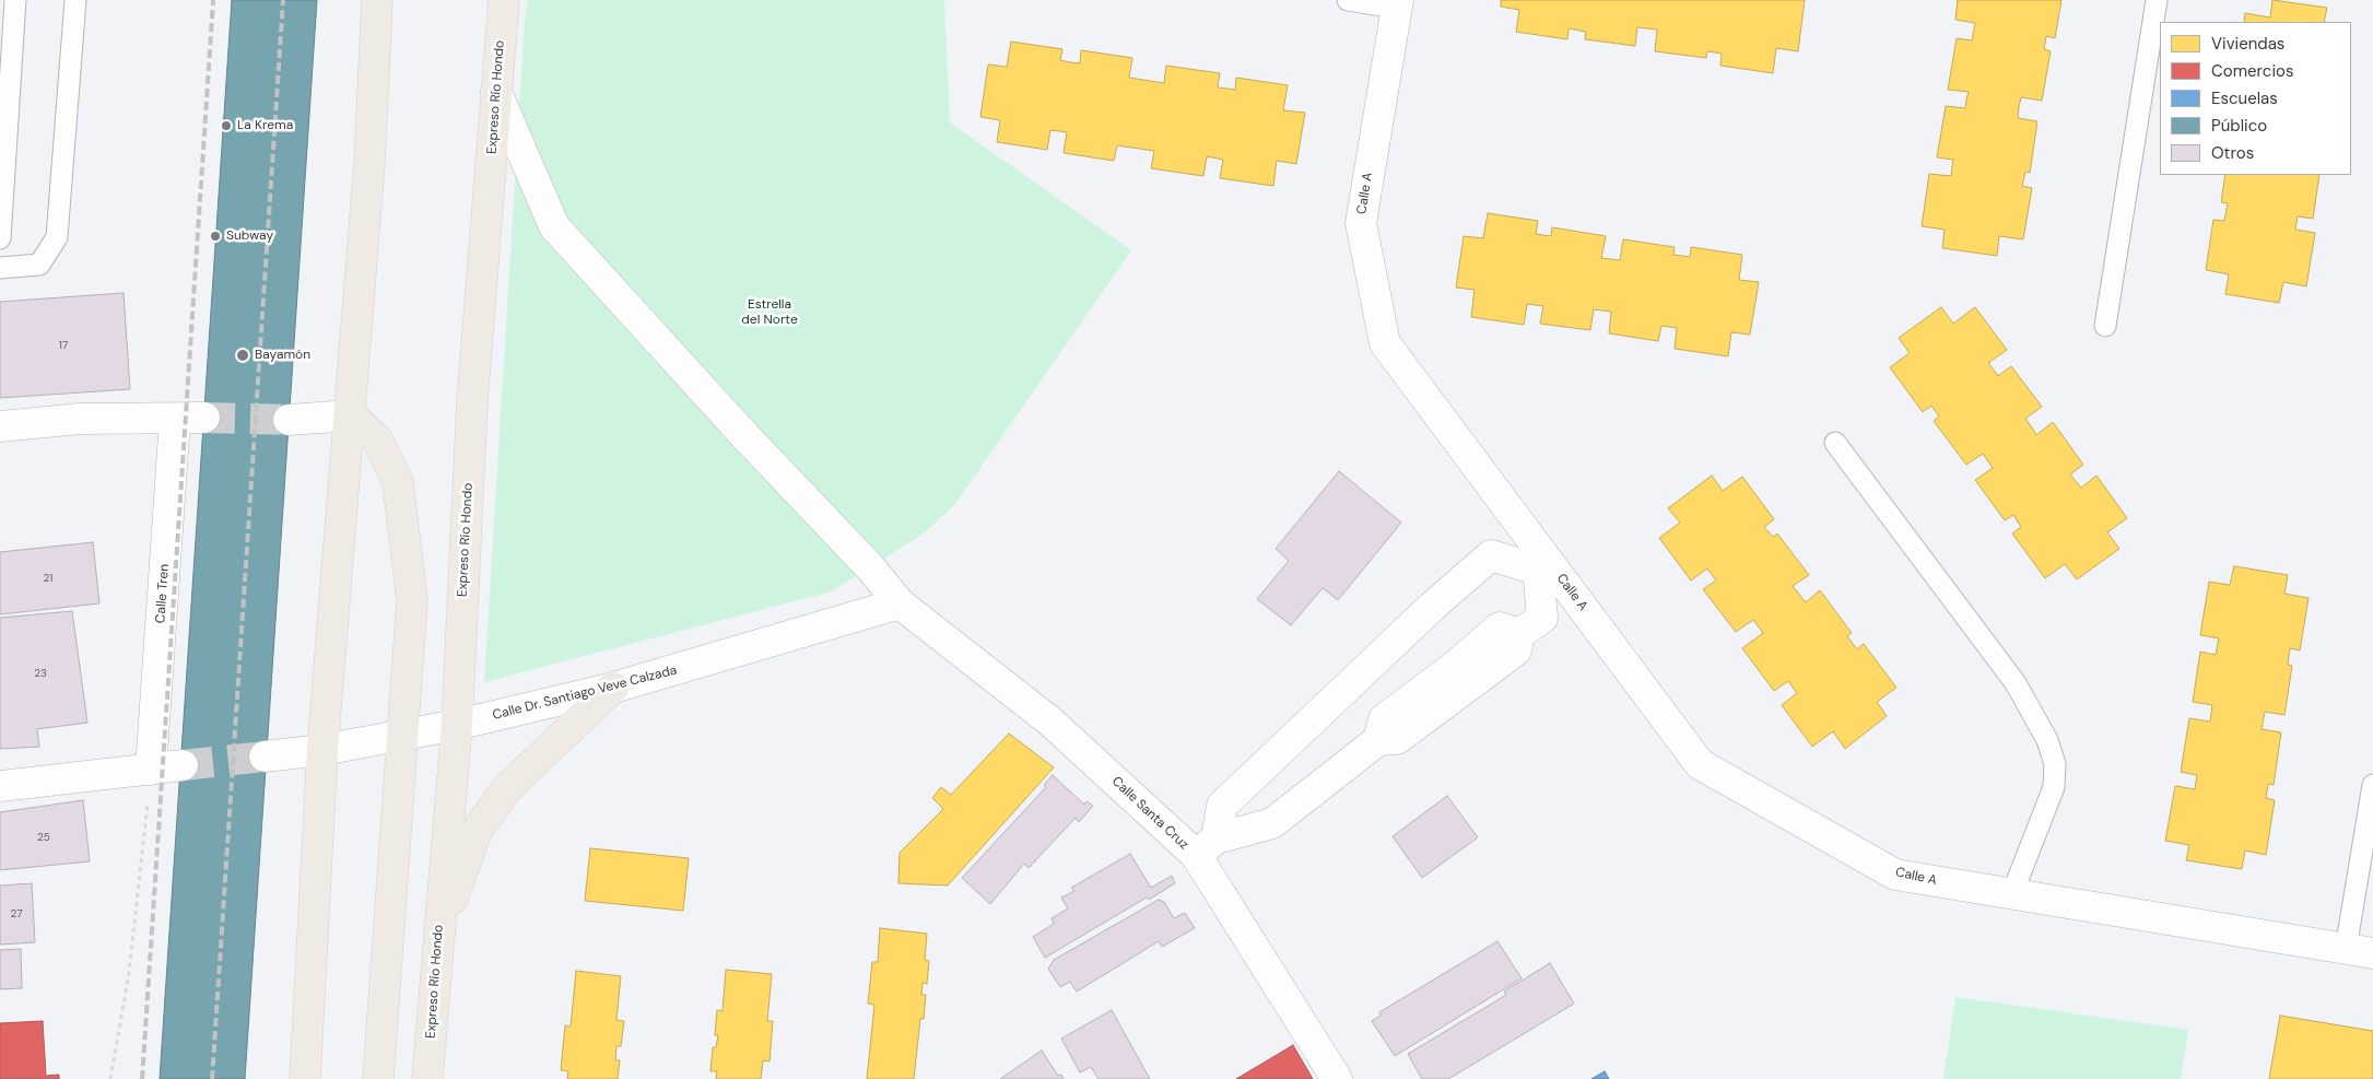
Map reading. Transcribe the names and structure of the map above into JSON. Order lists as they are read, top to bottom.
{
  "streets": {
    "highway": ["Expreso Río Hondo"],
    "street": [
      "Calle A",
      "Calle Tren",
      "Calle Dr. Santiago Veve Calzada",
      "Calle Santa Cruz"
    ]
  },
  "crossings": [
    ["Expreso Río Hondo", "Calle Dr. Santiago Veve Calzada"],
    ["Expreso Río Hondo", "Calle Santa Cruz"],
    ["Calle A", "Calle Santa Cruz"],
    ["Calle Dr. Santiago Veve Calzada", "Calle Santa Cruz"]
  ],
  "parks": ["Estrella del Norte"],
  "places": ["La Krema", "Subway", "Bayamón"],
  "house_numbers": [
    "17",
    "21",
    "23",
    "25",
    "27"
  ],
  "legend": [
    "Viviendas",
    "Comercios",
    "Escuelas",
    "Público",
    "Otros"
  ]
}
